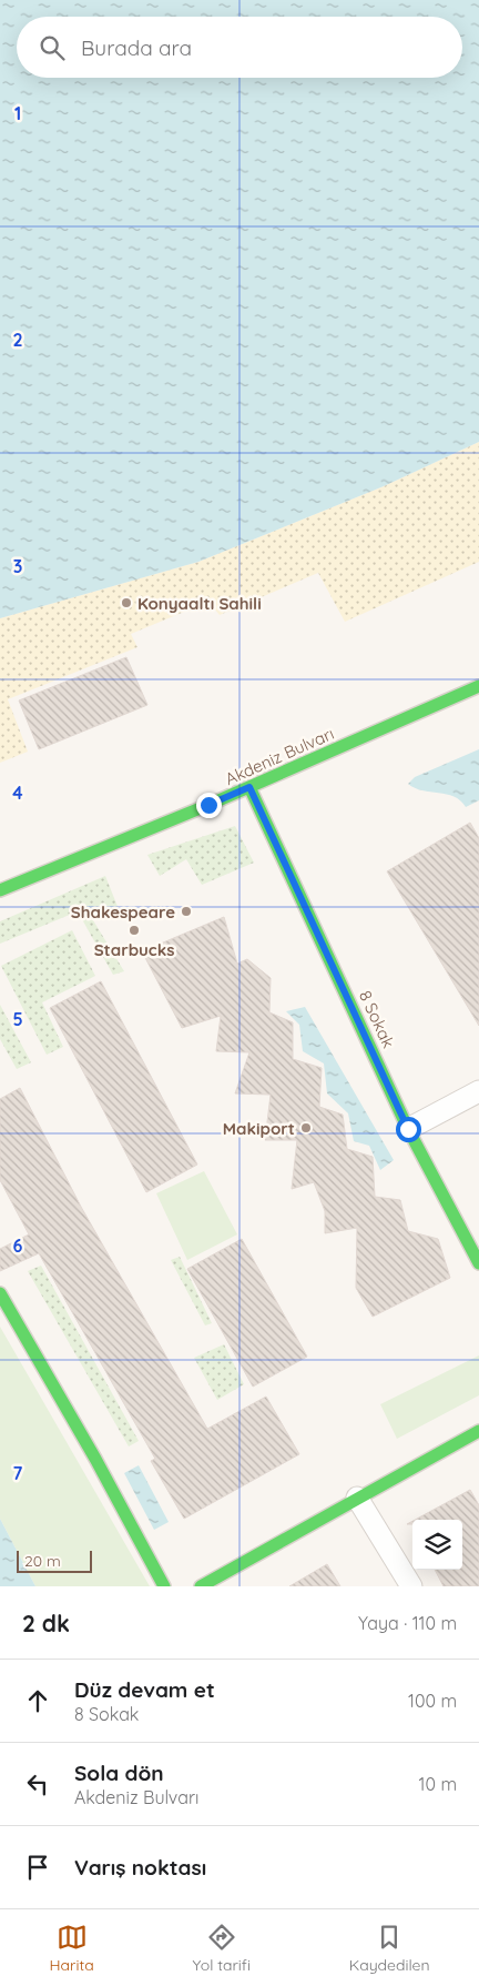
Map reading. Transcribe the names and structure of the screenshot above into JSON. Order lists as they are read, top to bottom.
{
  "streets": {
    "street": ["Akdeniz Bulvarı", "8 Sokak"]
  },
  "crossings": [
    ["Akdeniz Bulvarı", "8 Sokak"]
  ],
  "places": [
    "Konyaaltı Sahili",
    "Shakespeare",
    "Starbucks",
    "Makiport"
  ],
  "scale_bar": "20 m",
  "page": {
    "search": "Burada ara",
    "scale": "20 m",
    "heading": ["2 dk", "Yaya · 110 m"],
    "list": [
      ["Düz devam et", "8 Sokak", "100 m"],
      ["Sola dön", "Akdeniz Bulvarı", "10 m"],
      "Varış noktası"
    ],
    "nav": ["Harita", "Yol tarifi", "Kaydedilen"]
  },
  "grid": {
    "rows": [
      "1",
      "2",
      "3",
      "4",
      "5",
      "6",
      "7"
    ]
  }
}
